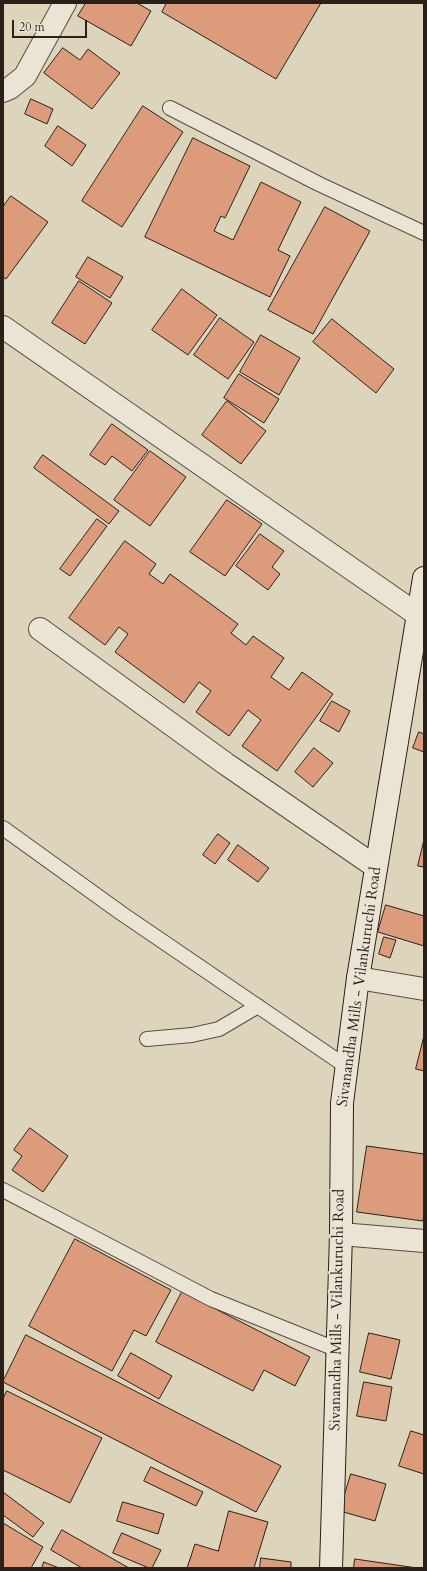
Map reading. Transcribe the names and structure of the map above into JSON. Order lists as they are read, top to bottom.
{
  "streets": {
    "street": ["Sivanandha Mills - Vilankuruchi Road"]
  },
  "scale_bar": "20 m"
}
